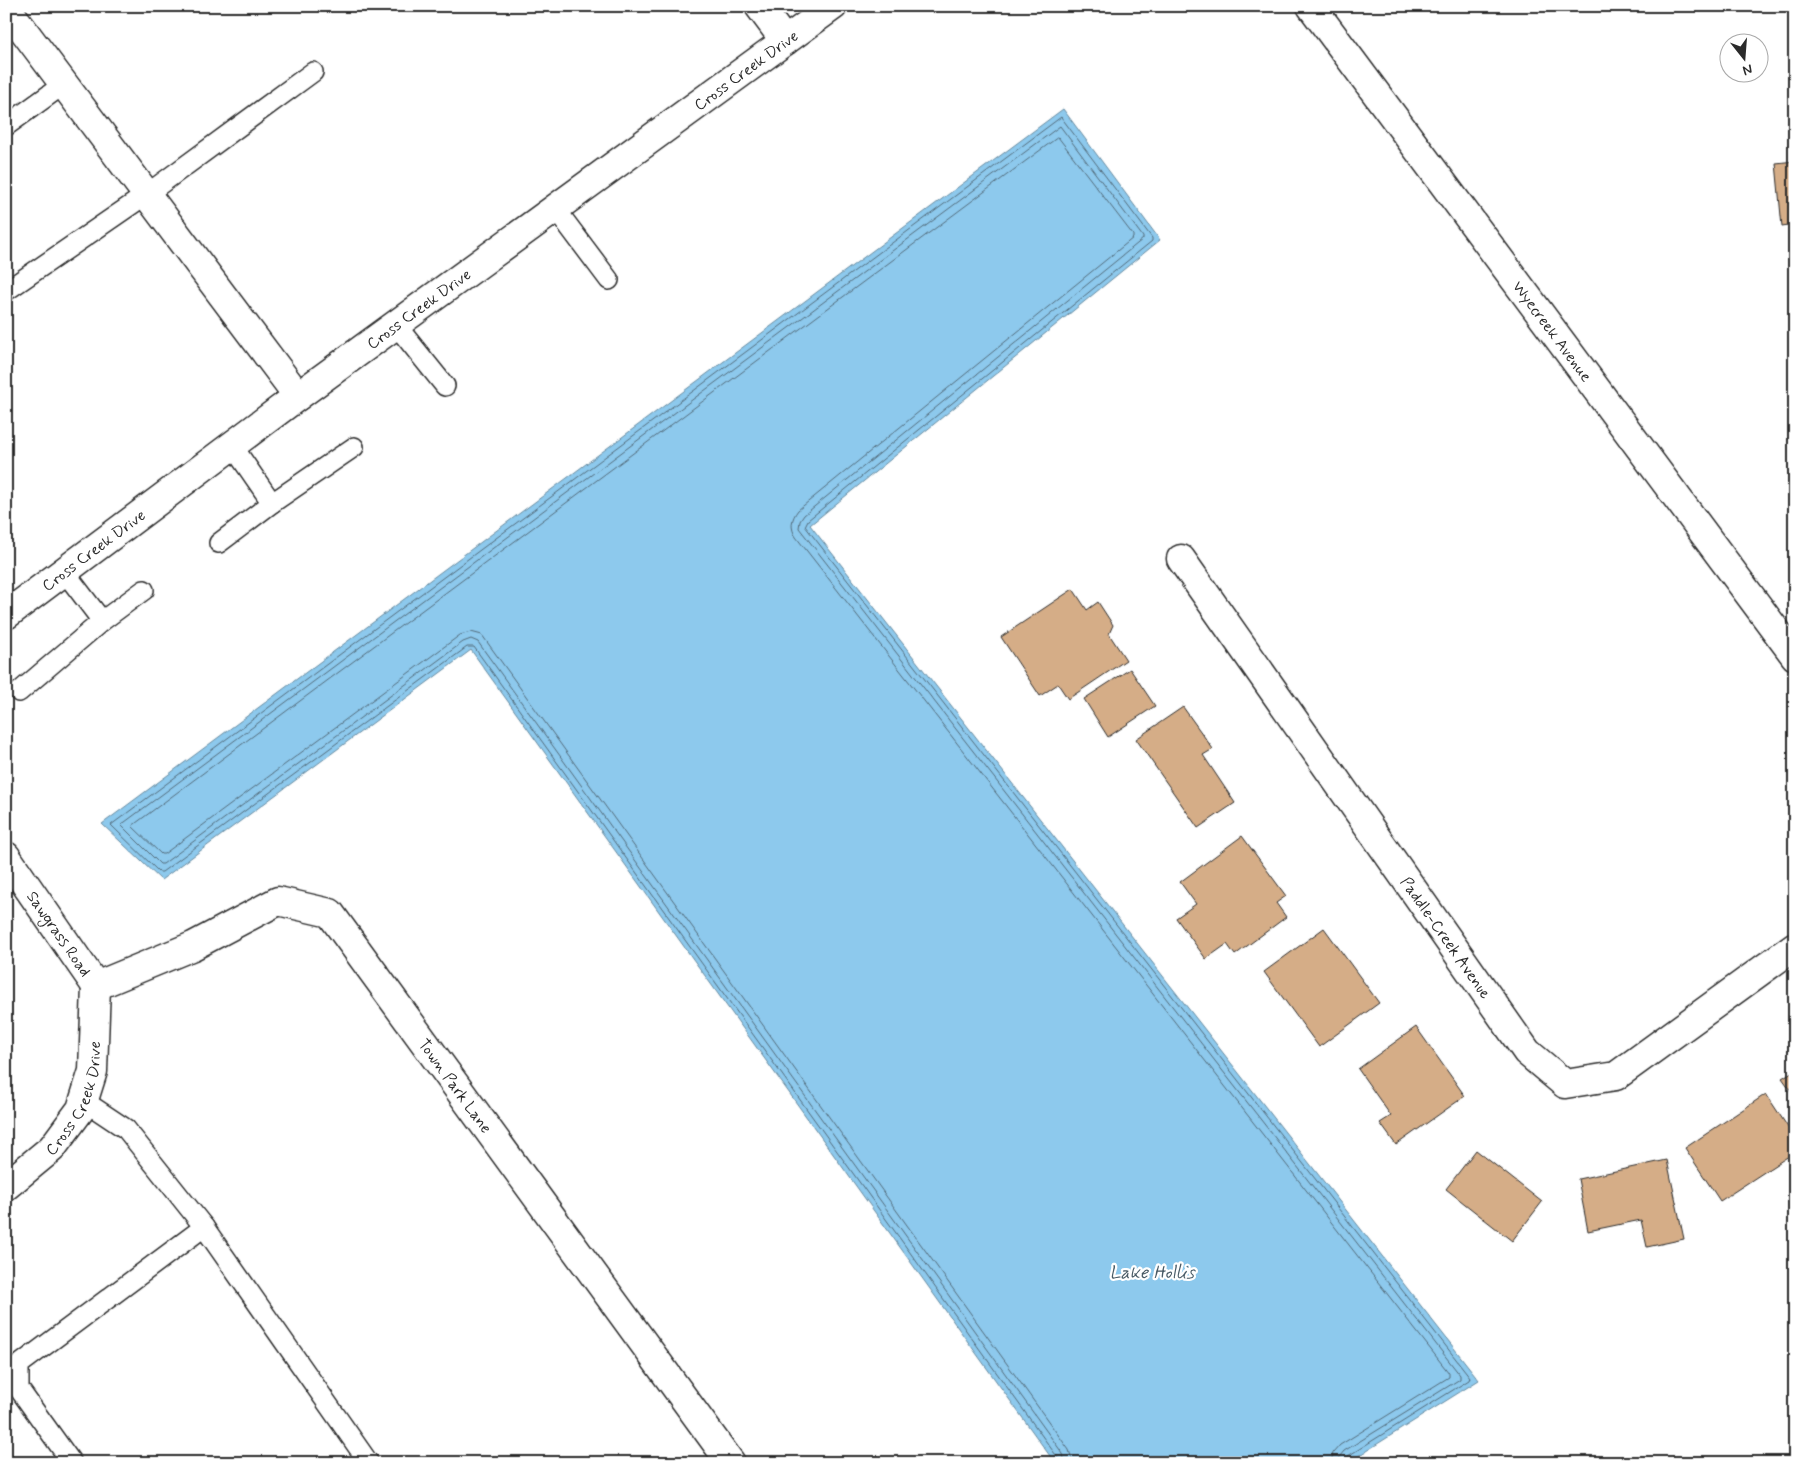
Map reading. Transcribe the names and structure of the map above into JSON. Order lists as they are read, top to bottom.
{
  "streets": {
    "street": [
      "Cross Creek Drive",
      "Wyecreek Avenue",
      "Sawgrass Road",
      "Paddle-Creek Avenue",
      "Town Park Lane"
    ]
  },
  "crossings": [
    ["Cross Creek Drive", "Sawgrass Road"],
    ["Cross Creek Drive", "Town Park Lane"],
    ["Sawgrass Road", "Town Park Lane"]
  ],
  "water": ["Lake Hollis"],
  "north": "bottom"
}
